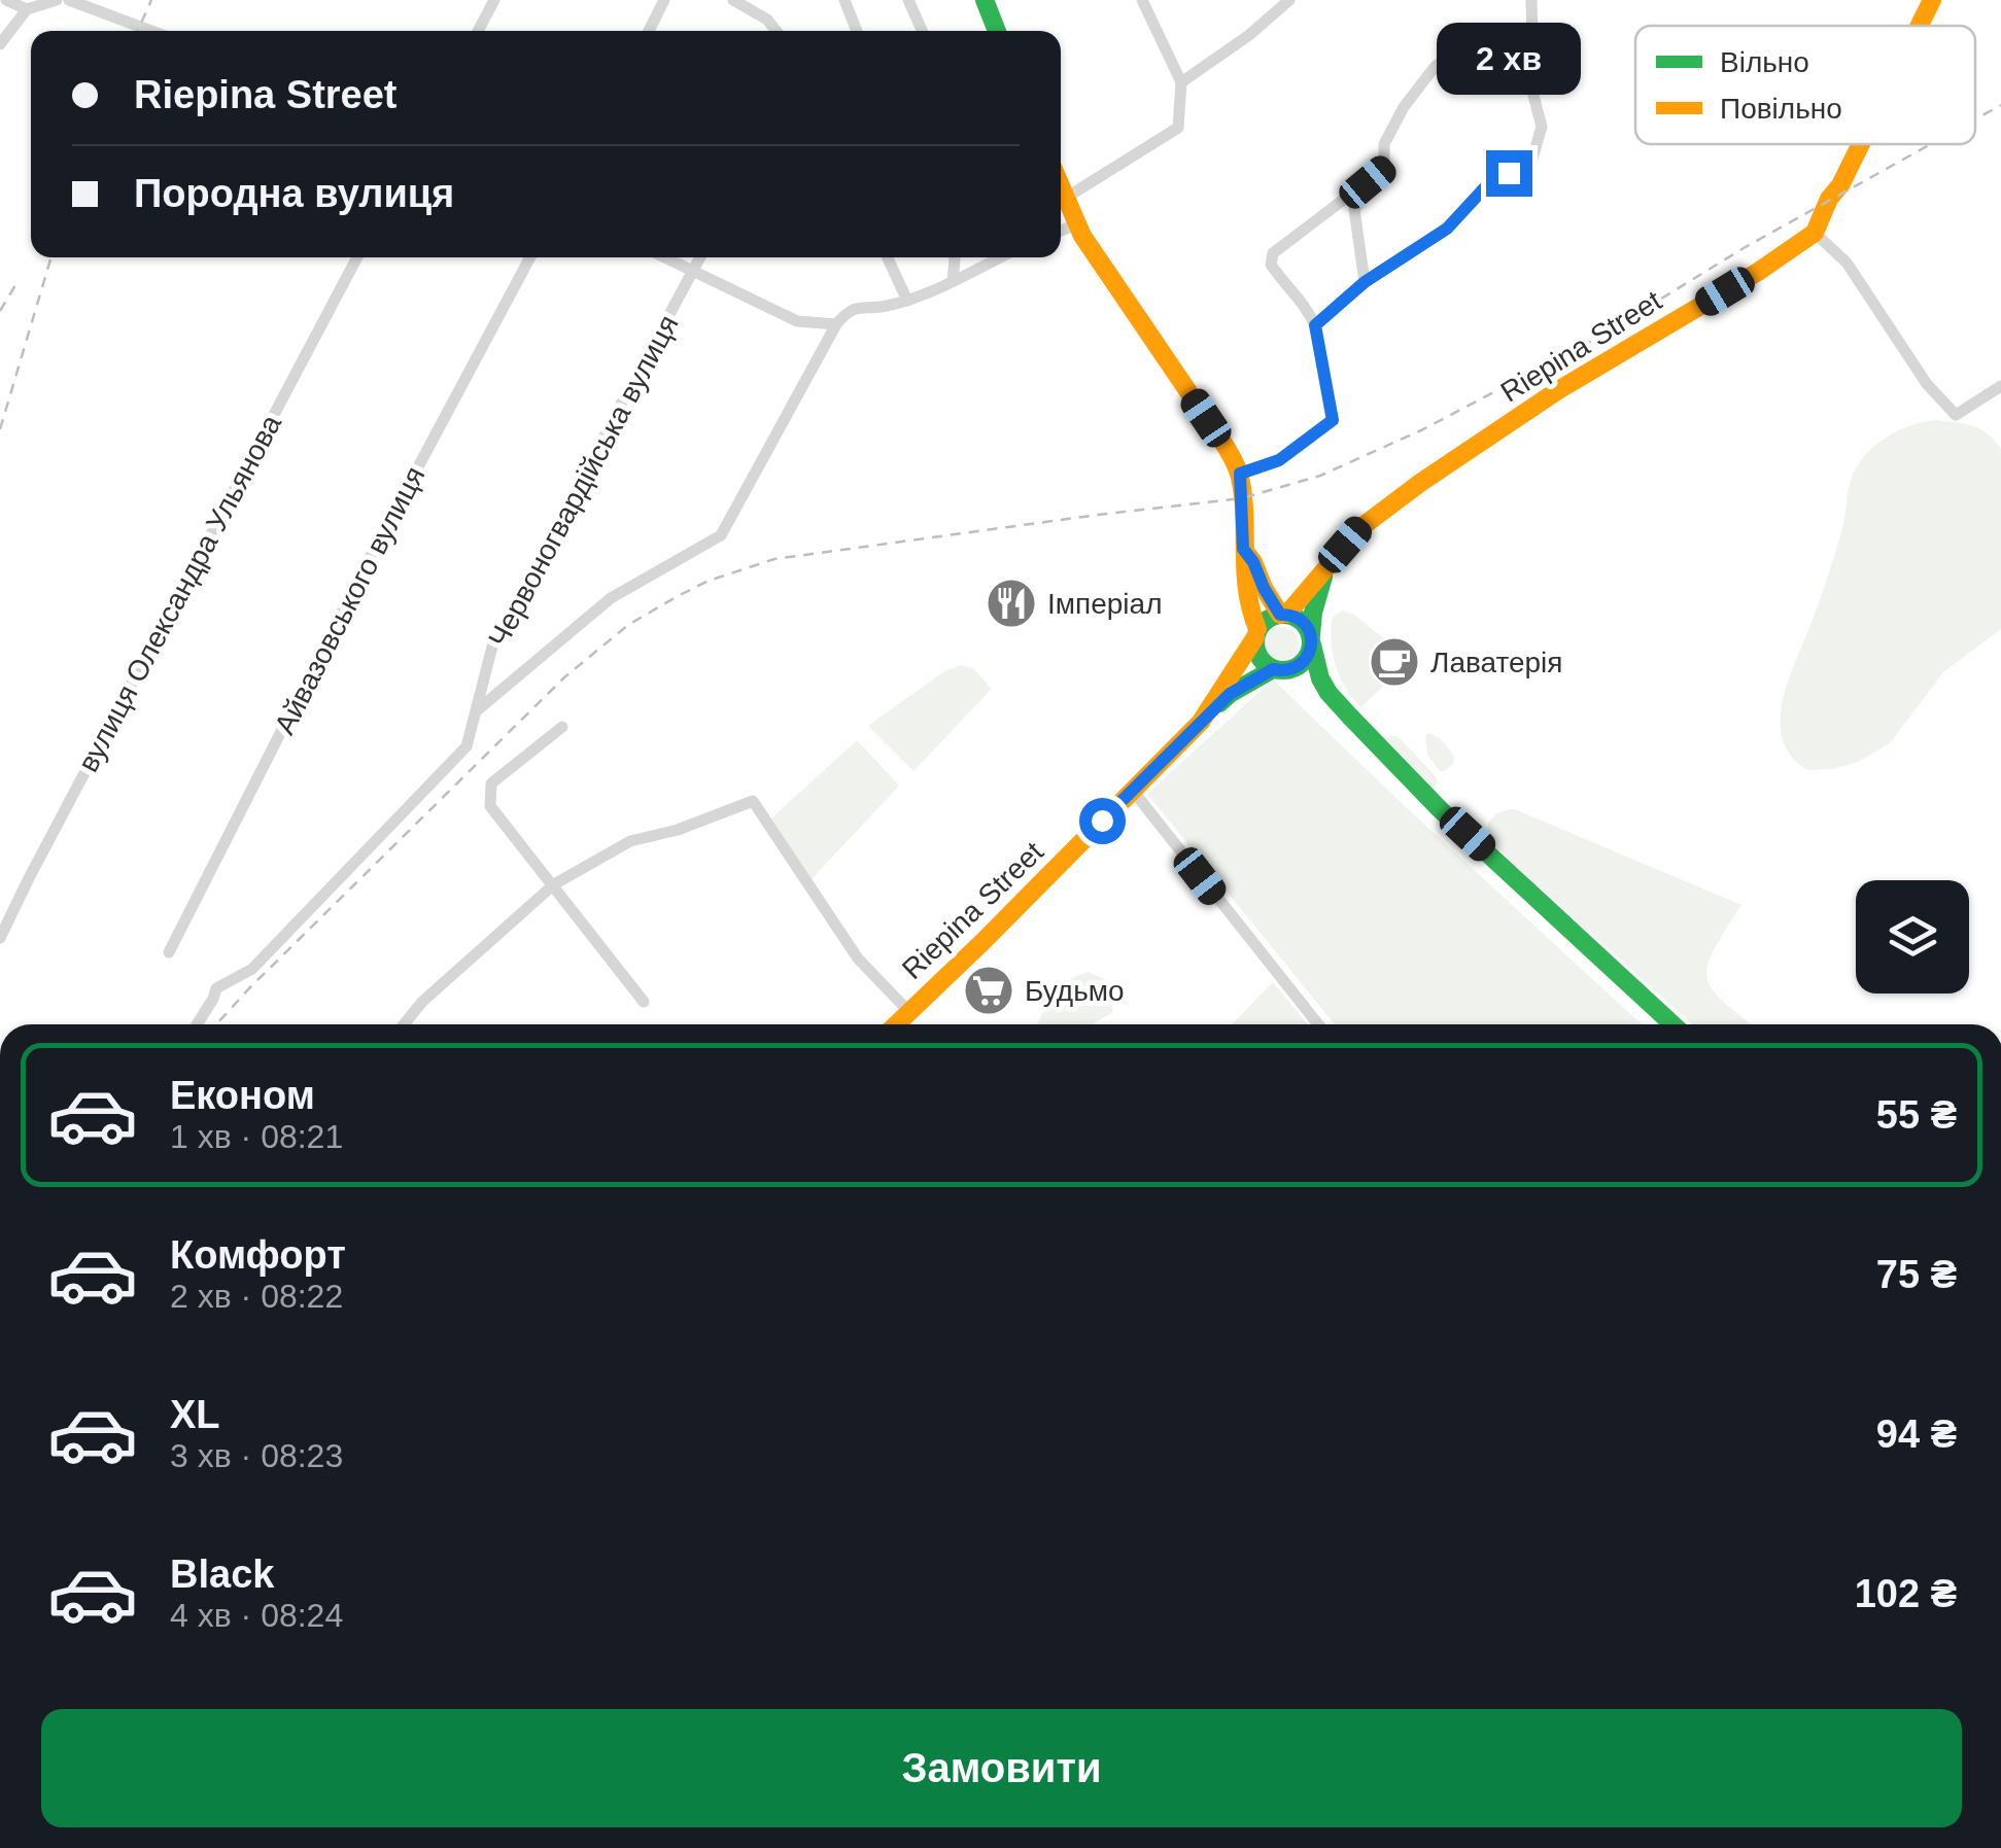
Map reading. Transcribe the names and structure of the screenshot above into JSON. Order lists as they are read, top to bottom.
{
  "streets": {
    "street": [
      "Riepina Street",
      "Червоногвардійська вулиця",
      "вулиця Олександра Ульянова",
      "Айвазовського вулиця"
    ]
  },
  "places": {
    "restaurant": ["Імперіал"],
    "cafe": ["Лаватерія"],
    "supermarket": ["Будьмо"]
  },
  "legend": ["Вільно", "Повільно"],
  "page": {
    "bubble": "2 хв",
    "banner": ["Riepina Street", "Породна вулиця"],
    "list": [
      {
        "name": "Економ",
        "note": "1 хв · 08:21",
        "value": "55 ₴"
      },
      {
        "name": "Комфорт",
        "note": "2 хв · 08:22",
        "value": "75 ₴"
      },
      {
        "name": "XL",
        "note": "3 хв · 08:23",
        "value": "94 ₴"
      },
      {
        "name": "Black",
        "note": "4 хв · 08:24",
        "value": "102 ₴"
      }
    ],
    "buttons": "Замовити"
  }
}
